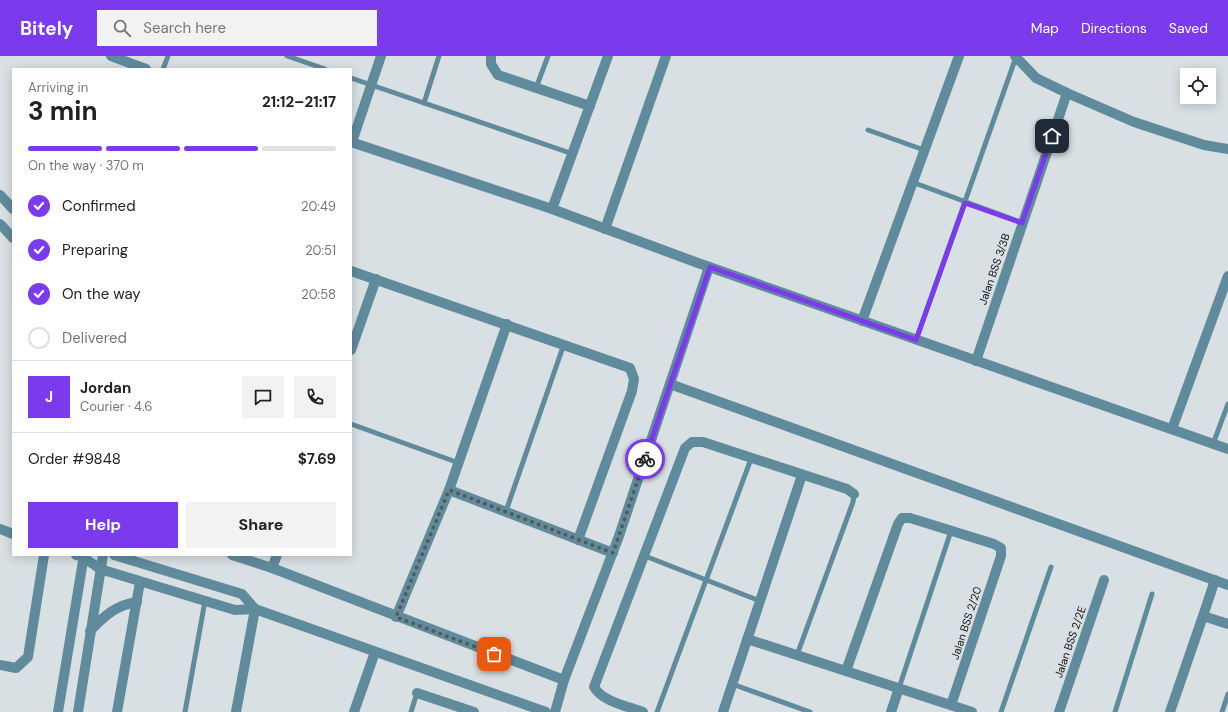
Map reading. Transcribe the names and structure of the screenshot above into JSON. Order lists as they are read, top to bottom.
{
  "streets": {
    "street": ["Jalan BSS 3/3B", "Jalan BSS 2/20", "Jalan BSS 2/2E"]
  },
  "page": {
    "header": "Bitely",
    "search": "Search here",
    "nav": ["Map", "Directions", "Saved"],
    "heading": ["3 min", "Arriving in", "21:12–21:17"],
    "panel": [
      "Jordan",
      "Courier · 4.6",
      "Order #9848",
      "$7.69"
    ],
    "bar": "On the way · 370 m",
    "list": [
      ["Confirmed", "20:49"],
      ["Preparing", "20:51"],
      ["On the way", "20:58"],
      "Delivered"
    ],
    "round": "J",
    "buttons": ["Help", "Share"]
  }
}
